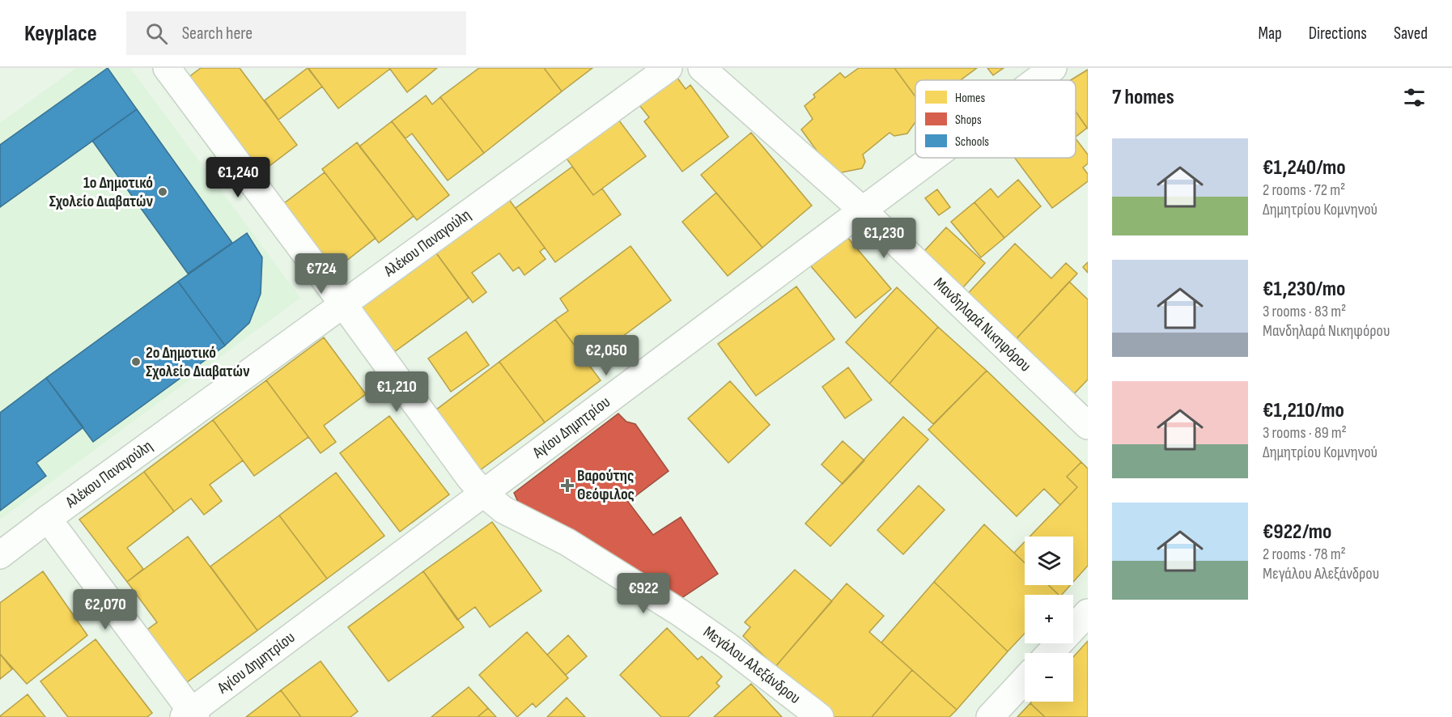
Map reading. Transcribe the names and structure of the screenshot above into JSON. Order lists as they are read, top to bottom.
{
  "streets": {
    "street": [
      "Αλέκου Παναγούλη",
      "Μανδηλαρά Νικηφόρου",
      "Αγίου Δημητρίου",
      "Μεγάλου Αλεξάνδρου"
    ]
  },
  "crossings": [
    ["Αλέκου Παναγούλη", "Μεγάλου Αλεξάνδρου"],
    ["Μανδηλαρά Νικηφόρου", "Αγίου Δημητρίου"],
    ["Αγίου Δημητρίου", "Μεγάλου Αλεξάνδρου"]
  ],
  "places": {
    "other": ["1ο Δημοτικό Σχολείο Διαβατών", "2ο Δημοτικό Σχολείο Διαβατών"],
    "health": ["Βαρούτης Θεόφιλος"]
  },
  "legend": ["Homes", "Shops", "Schools"],
  "page": {
    "header": "Keyplace",
    "search": "Search here",
    "nav": ["Map", "Directions", "Saved"],
    "heading": "7 homes",
    "list": [
      {
        "name": "€1,240/mo",
        "note": "2 rooms · 72 m² · Δημητρίου Κομνηνού"
      },
      {
        "name": "€1,230/mo",
        "note": "3 rooms · 83 m² · Μανδηλαρά Νικηφόρου"
      },
      {
        "name": "€1,210/mo",
        "note": "3 rooms · 89 m² · Δημητρίου Κομνηνού"
      },
      {
        "name": "€922/mo",
        "note": "2 rooms · 78 m² · Μεγάλου Αλεξάνδρου"
      }
    ],
    "price": [
      "€1,240",
      "€1,230",
      "€724",
      "€2,050",
      "€1,210",
      "€922",
      "€2,070"
    ],
    "map_buttons": ["+", "−"]
  }
}
